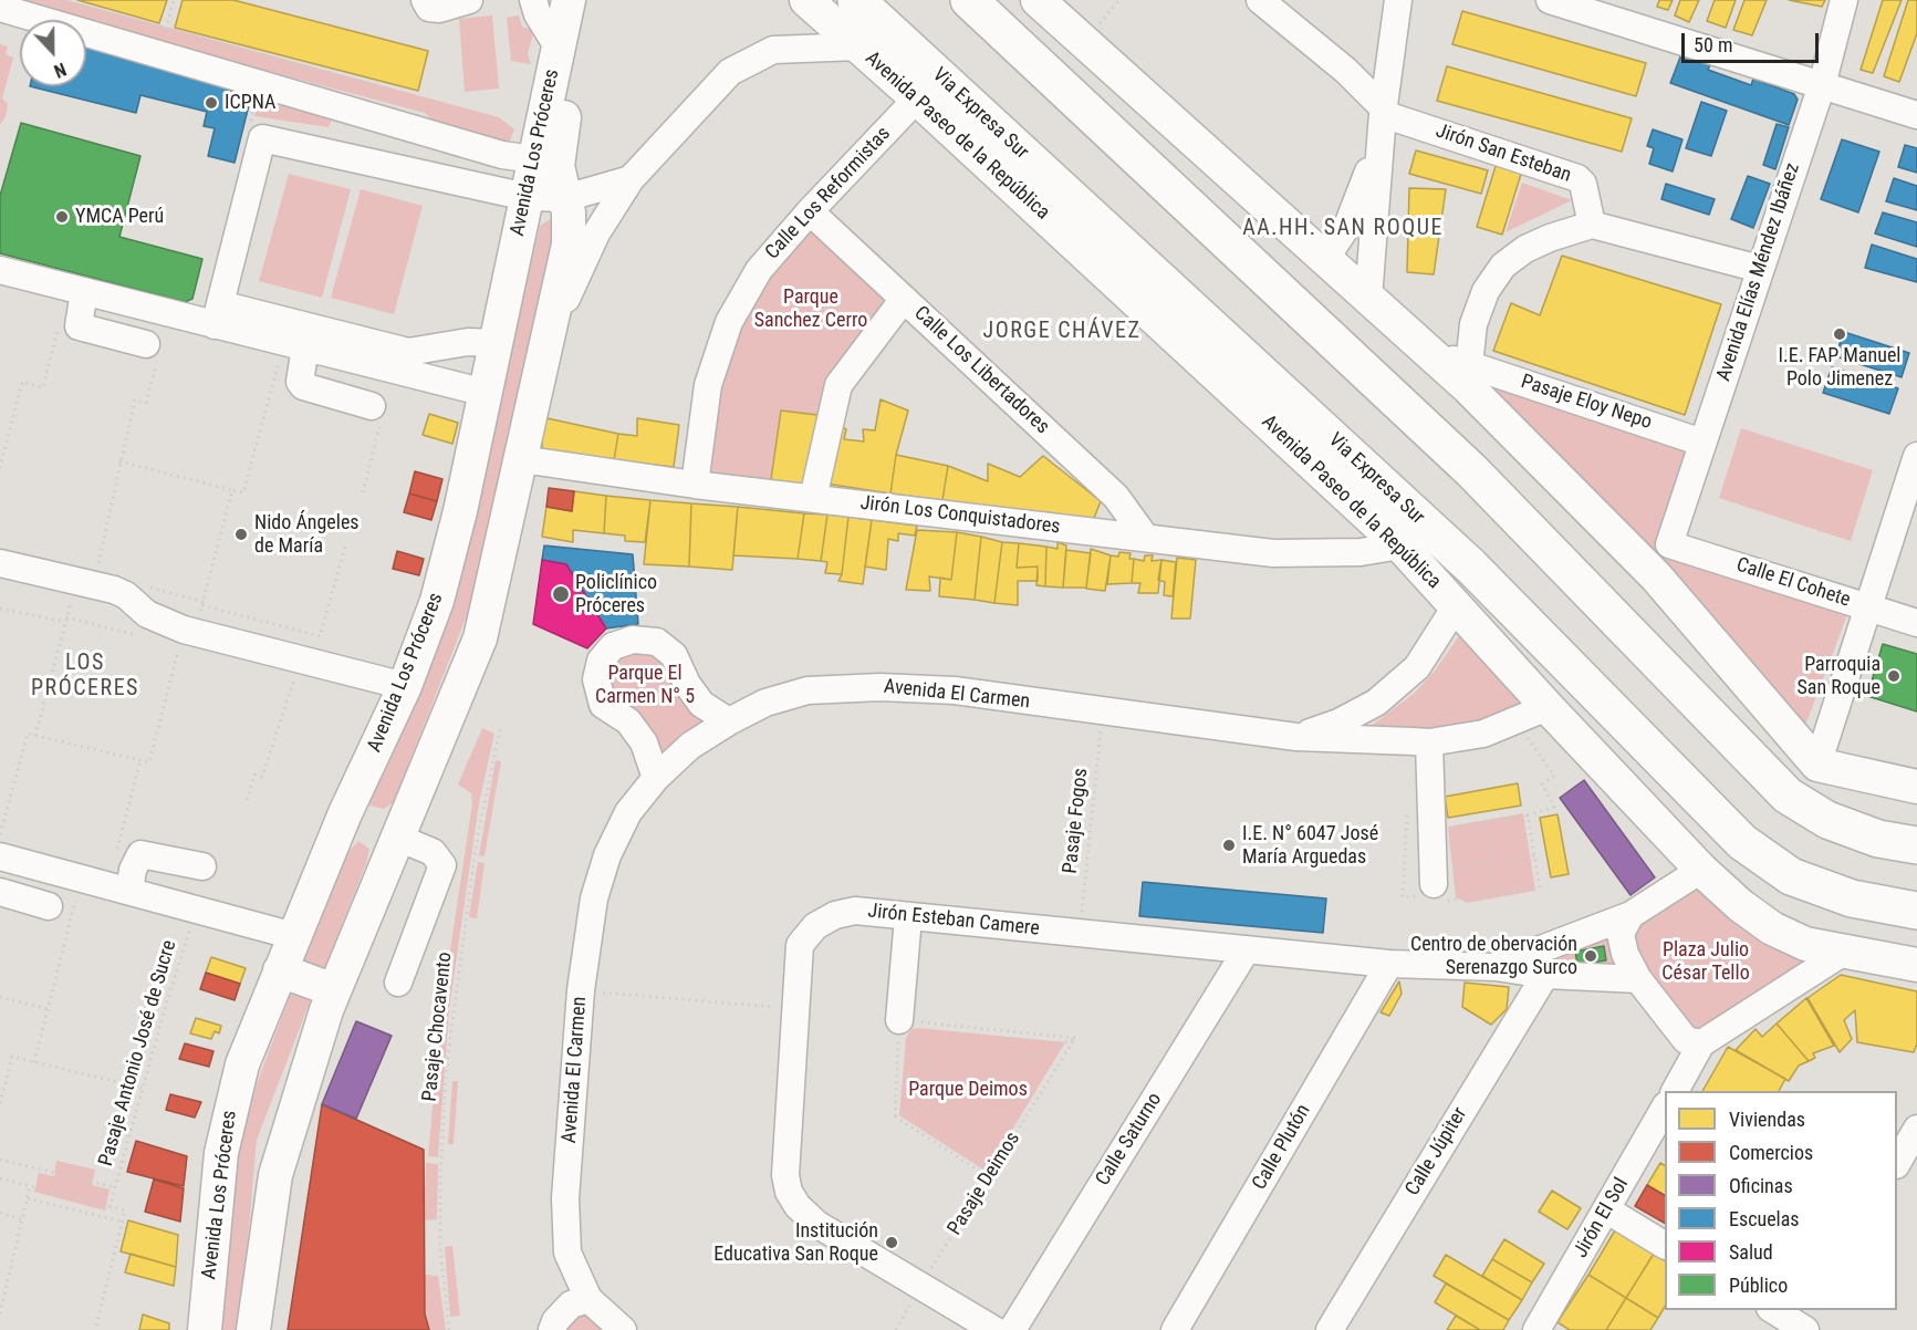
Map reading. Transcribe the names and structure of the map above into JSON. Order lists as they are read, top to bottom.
{
  "streets": {
    "highway": ["Via Expresa Sur"],
    "main road": ["Avenida Paseo de la República", "Avenida Los Próceres"],
    "street": [
      "Jirón San Esteban",
      "Calle Los Reformistas",
      "Avenida Elías Méndez Ibáñez",
      "Calle Los Libertadores",
      "Pasaje Eloy Nepo",
      "Jirón Los Conquistadores",
      "Calle El Cohete",
      "Avenida El Carmen",
      "Jirón Esteban Camere",
      "Calle Saturno",
      "Calle Plutón",
      "Calle Júpiter",
      "Jirón El Sol"
    ],
    "path": [
      "Pasaje Fogos",
      "Pasaje Chocavento",
      "Pasaje Antonio José de Sucre",
      "Pasaje Deimos"
    ]
  },
  "crossings": [
    ["Avenida Paseo de la República", "Avenida Los Próceres"],
    ["Avenida Paseo de la República", "Calle Los Reformistas"],
    ["Avenida Paseo de la República", "Jirón Los Conquistadores"],
    ["Avenida Paseo de la República", "Avenida El Carmen"],
    ["Avenida Paseo de la República", "Jirón Esteban Camere"],
    ["Avenida Los Próceres", "Jirón Los Conquistadores"],
    ["Calle Los Reformistas", "Calle Los Libertadores"],
    ["Calle Los Reformistas", "Jirón Los Conquistadores"],
    ["Avenida Elías Méndez Ibáñez", "Pasaje Eloy Nepo"],
    ["Avenida Elías Méndez Ibáñez", "Calle El Cohete"],
    ["Calle Los Libertadores", "Jirón Los Conquistadores"],
    ["Avenida El Carmen", "Pasaje Fogos"],
    ["Pasaje Fogos", "Jirón Esteban Camere"],
    ["Jirón Esteban Camere", "Calle Saturno"],
    ["Jirón Esteban Camere", "Calle Plutón"],
    ["Jirón Esteban Camere", "Calle Júpiter"],
    ["Jirón Esteban Camere", "Pasaje Deimos"]
  ],
  "districts": ["AA.HH. SAN ROQUE", "JORGE CHÁVEZ", "LOS PRÓCERES"],
  "parks": [
    "Parque Sanchez Cerro",
    "Parque El Carmen N° 5",
    "Plaza Julio César Tello",
    "Parque Deimos"
  ],
  "places": [
    "ICPNA",
    "YMCA Perú",
    "I.E. FAP Manuel Polo Jimenez",
    "Nido Ángeles de María",
    "Policlínico Próceres",
    "Parroquia San Roque",
    "I.E. N° 6047 José María Arguedas",
    "Centro de obervación Serenazgo Surco",
    "Institución Educativa San Roque"
  ],
  "legend": [
    "Viviendas",
    "Comercios",
    "Oficinas",
    "Escuelas",
    "Salud",
    "Público"
  ],
  "scale_bar": "50 m",
  "north": "bottom"
}
